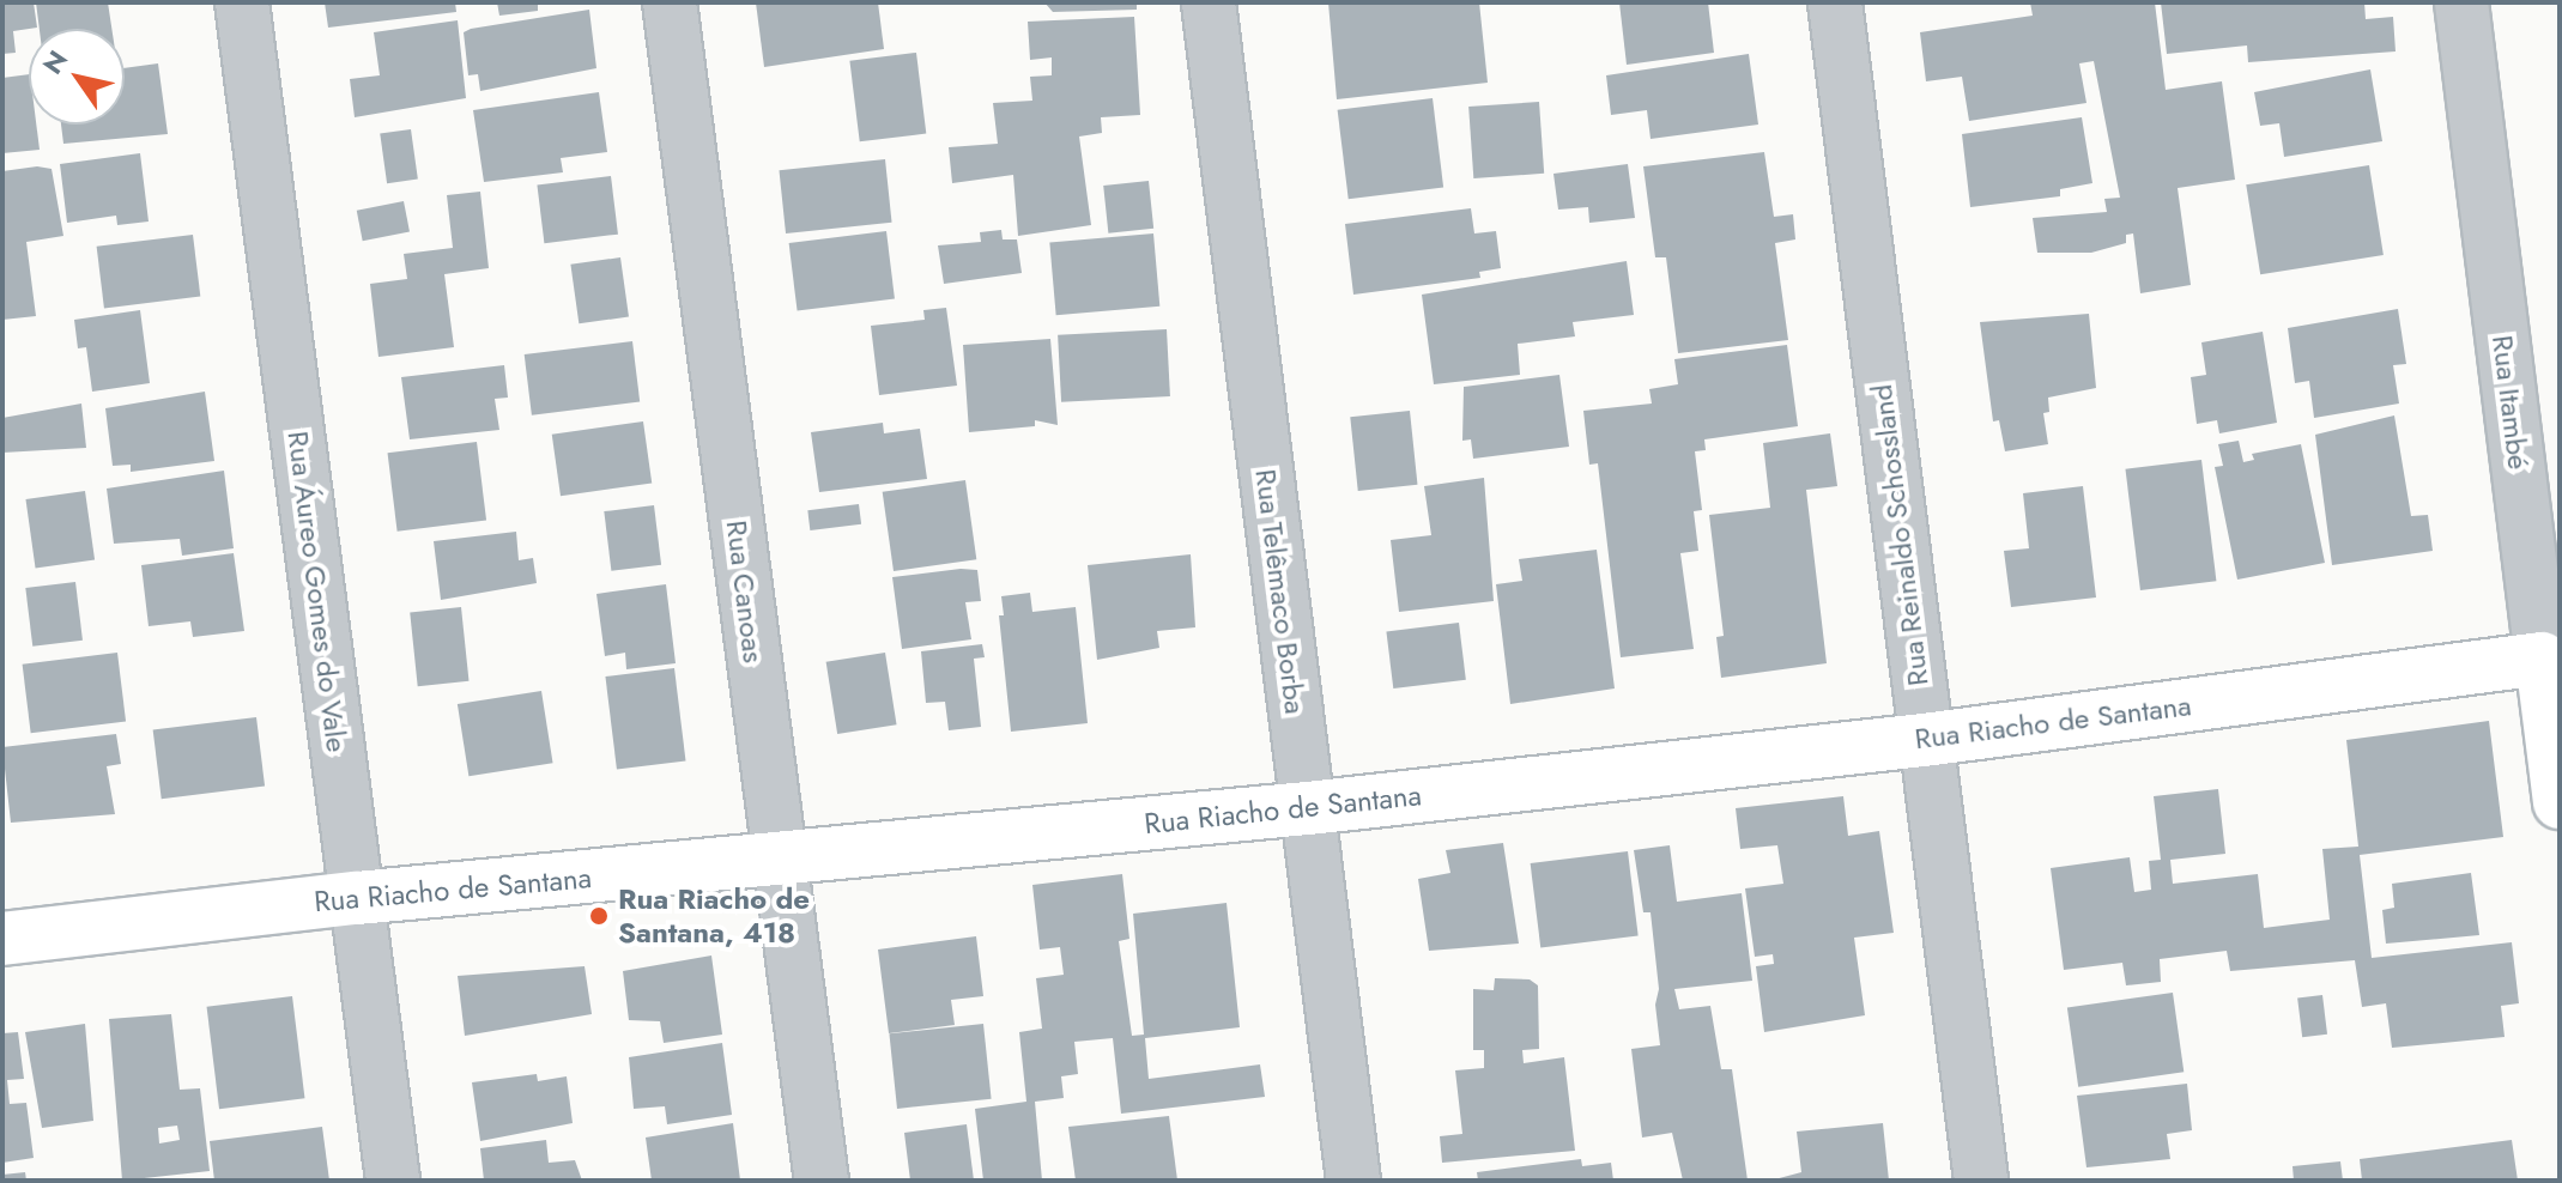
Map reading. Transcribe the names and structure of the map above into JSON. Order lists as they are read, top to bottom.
{
  "streets": {
    "street": [
      "Rua Itambé",
      "Rua Reinaldo Schossland",
      "Rua Áureo Gomes do Vale",
      "Rua Canoas",
      "Rua Telêmaco Borba",
      "Rua Riacho de Santana"
    ]
  },
  "crossings": [
    ["Rua Itambé", "Rua Riacho de Santana"],
    ["Rua Reinaldo Schossland", "Rua Riacho de Santana"],
    ["Rua Áureo Gomes do Vale", "Rua Riacho de Santana"],
    ["Rua Canoas", "Rua Riacho de Santana"],
    ["Rua Telêmaco Borba", "Rua Riacho de Santana"]
  ],
  "places": ["Rua Riacho de Santana, 418"],
  "north": "top left"
}
